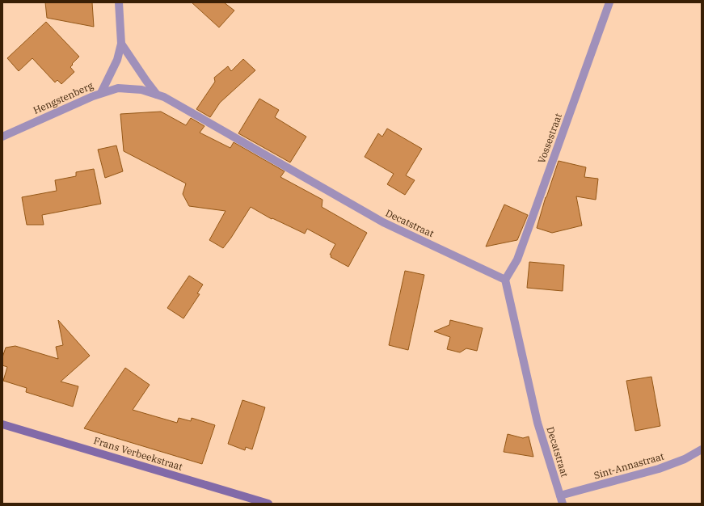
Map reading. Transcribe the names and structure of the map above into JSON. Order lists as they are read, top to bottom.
{
  "streets": {
    "main road": ["Frans Verbeekstraat"],
    "street": [
      "Hengstenberg",
      "Vossestraat",
      "Decatstraat",
      "Sint-Annastraat"
    ]
  },
  "crossings": [
    ["Hengstenberg", "Decatstraat"],
    ["Vossestraat", "Decatstraat"],
    ["Decatstraat", "Sint-Annastraat"]
  ]
}
